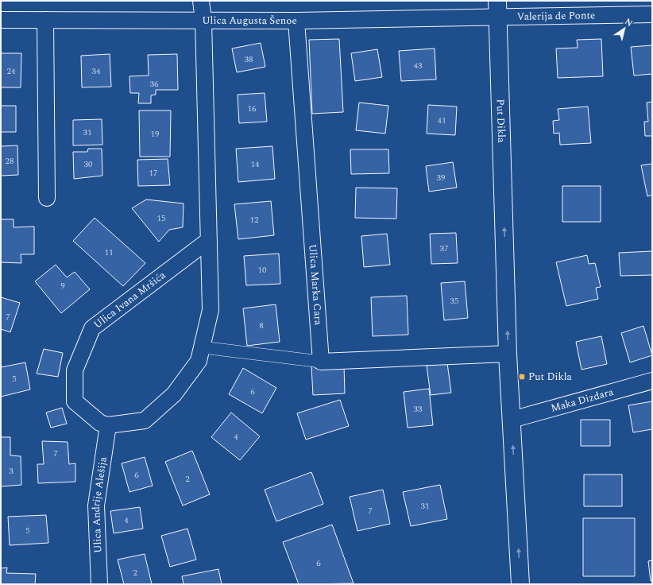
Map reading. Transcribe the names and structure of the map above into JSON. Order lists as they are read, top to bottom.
{
  "streets": {
    "street": [
      "Valerija de Ponte",
      "Ulica Augusta Šenoe",
      "Put Dikla",
      "Ulica Marka Cara",
      "Ulica Ivana Mršića",
      "Maka Dizdara",
      "Ulica Andrije Alešija"
    ]
  },
  "crossings": [
    ["Valerija de Ponte", "Ulica Augusta Šenoe"],
    ["Valerija de Ponte", "Put Dikla"],
    ["Ulica Augusta Šenoe", "Put Dikla"],
    ["Ulica Augusta Šenoe", "Ulica Marka Cara"],
    ["Put Dikla", "Maka Dizdara"],
    ["Ulica Ivana Mršića", "Ulica Andrije Alešija"]
  ],
  "one_way": ["Put Dikla"],
  "places": {
    "transit": ["Put Dikla"]
  },
  "house_numbers": [
    "38",
    "43",
    "24",
    "34",
    "36",
    "16",
    "41",
    "31",
    "19",
    "28",
    "30",
    "14",
    "17",
    "39",
    "15",
    "12",
    "37",
    "11",
    "10",
    "9",
    "35",
    "7",
    "8",
    "5",
    "6",
    "33",
    "4",
    "7",
    "3",
    "6",
    "2",
    "31",
    "7",
    "4",
    "5",
    "6",
    "2"
  ],
  "north": "top right"
}
